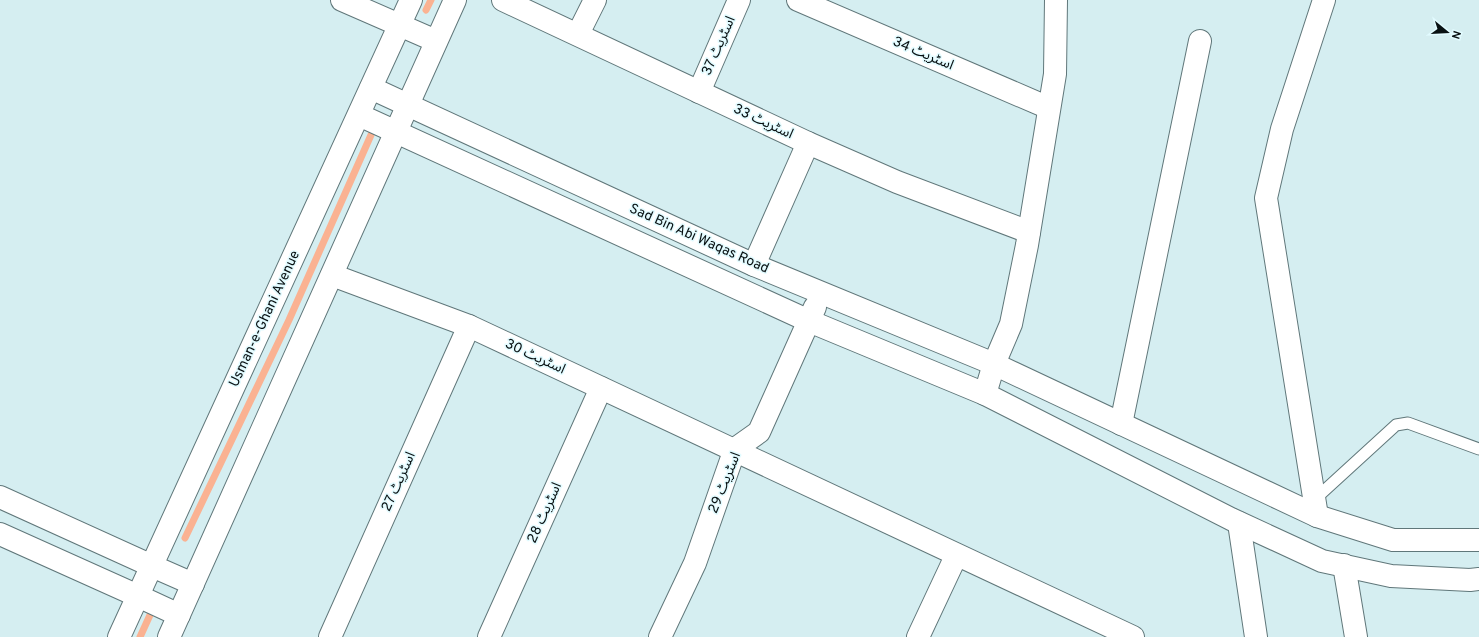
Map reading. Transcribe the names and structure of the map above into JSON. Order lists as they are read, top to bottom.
{
  "streets": {
    "street": [
      "اسٹریٹ 37",
      "اسٹریٹ 34",
      "اسٹریٹ 33",
      "Sad Bin Abi Waqas Road",
      "Usman-e-Ghani Avenue",
      "اسٹریٹ 30",
      "اسٹریٹ 27",
      "اسٹریٹ 29",
      "اسٹریٹ 28"
    ]
  },
  "crossings": [
    ["اسٹریٹ 37", "اسٹریٹ 33"],
    ["Sad Bin Abi Waqas Road", "Usman-e-Ghani Avenue"],
    ["Sad Bin Abi Waqas Road", "اسٹریٹ 29"],
    ["اسٹریٹ 30", "اسٹریٹ 27"],
    ["اسٹریٹ 30", "اسٹریٹ 29"],
    ["اسٹریٹ 30", "اسٹریٹ 28"]
  ],
  "north": "right"
}
